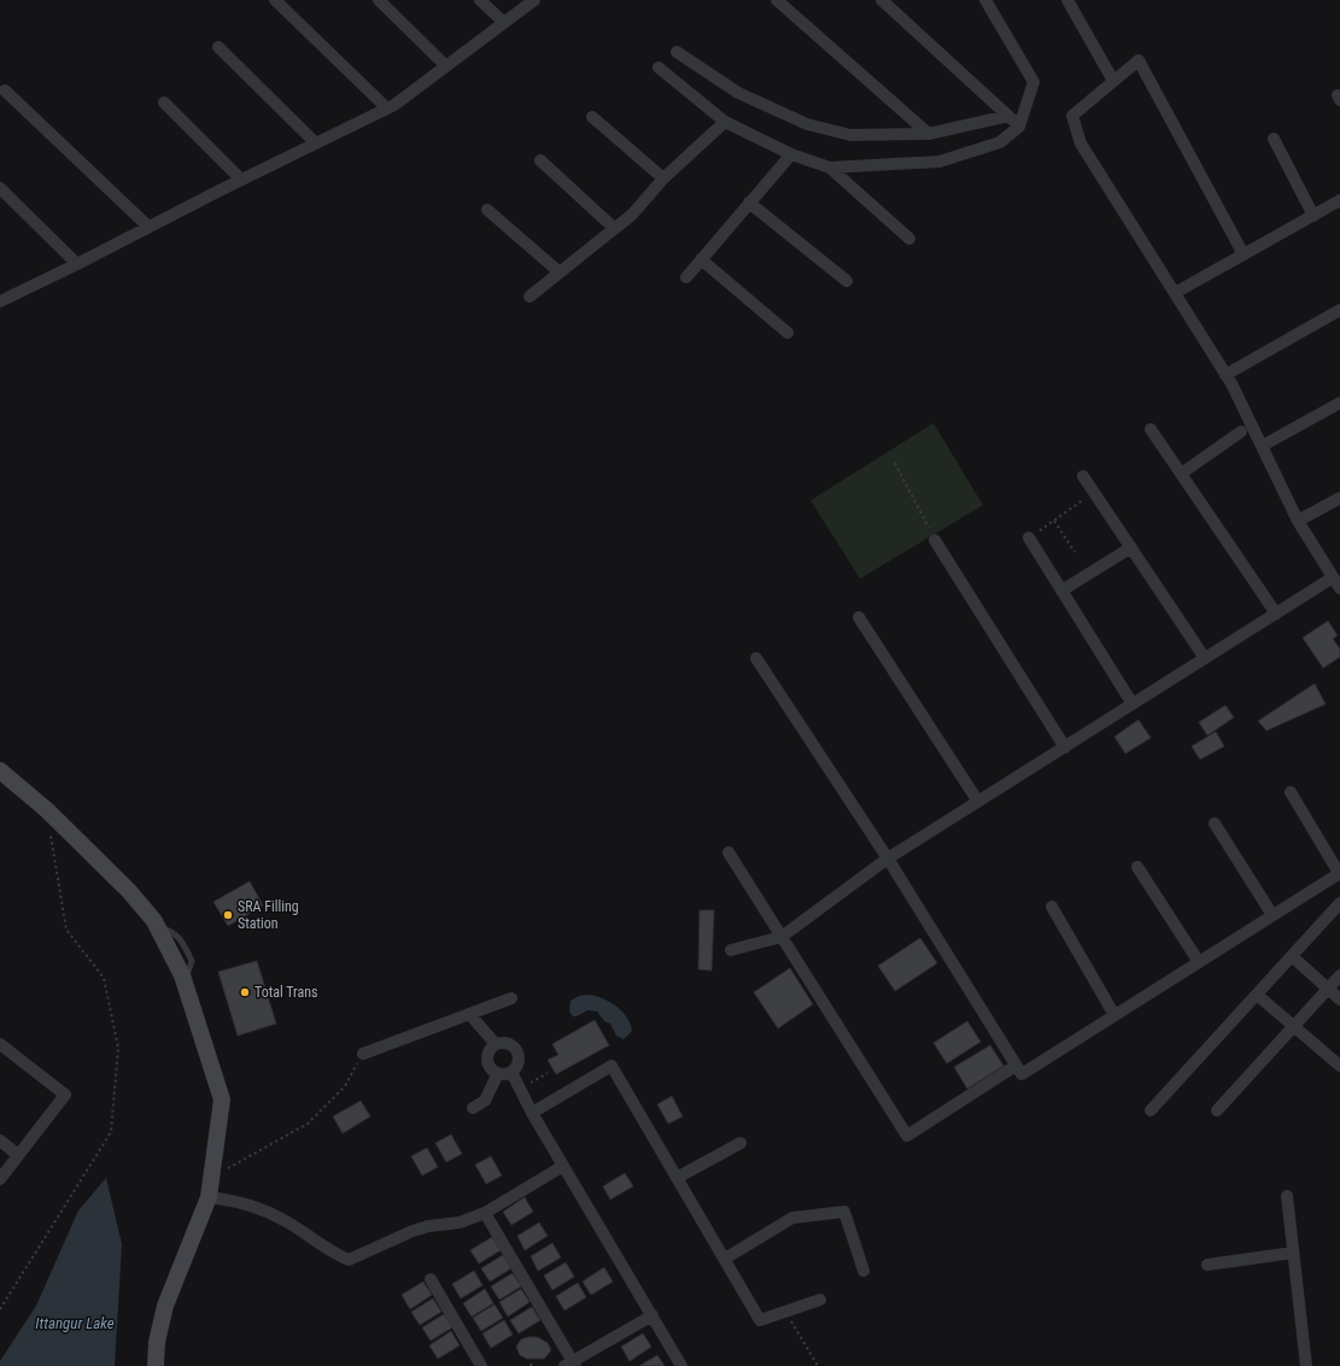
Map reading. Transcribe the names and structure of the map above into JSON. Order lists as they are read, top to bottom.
{
  "water": ["Ittangur Lake"],
  "places": ["SRA Filling Station", "Total Trans"]
}
